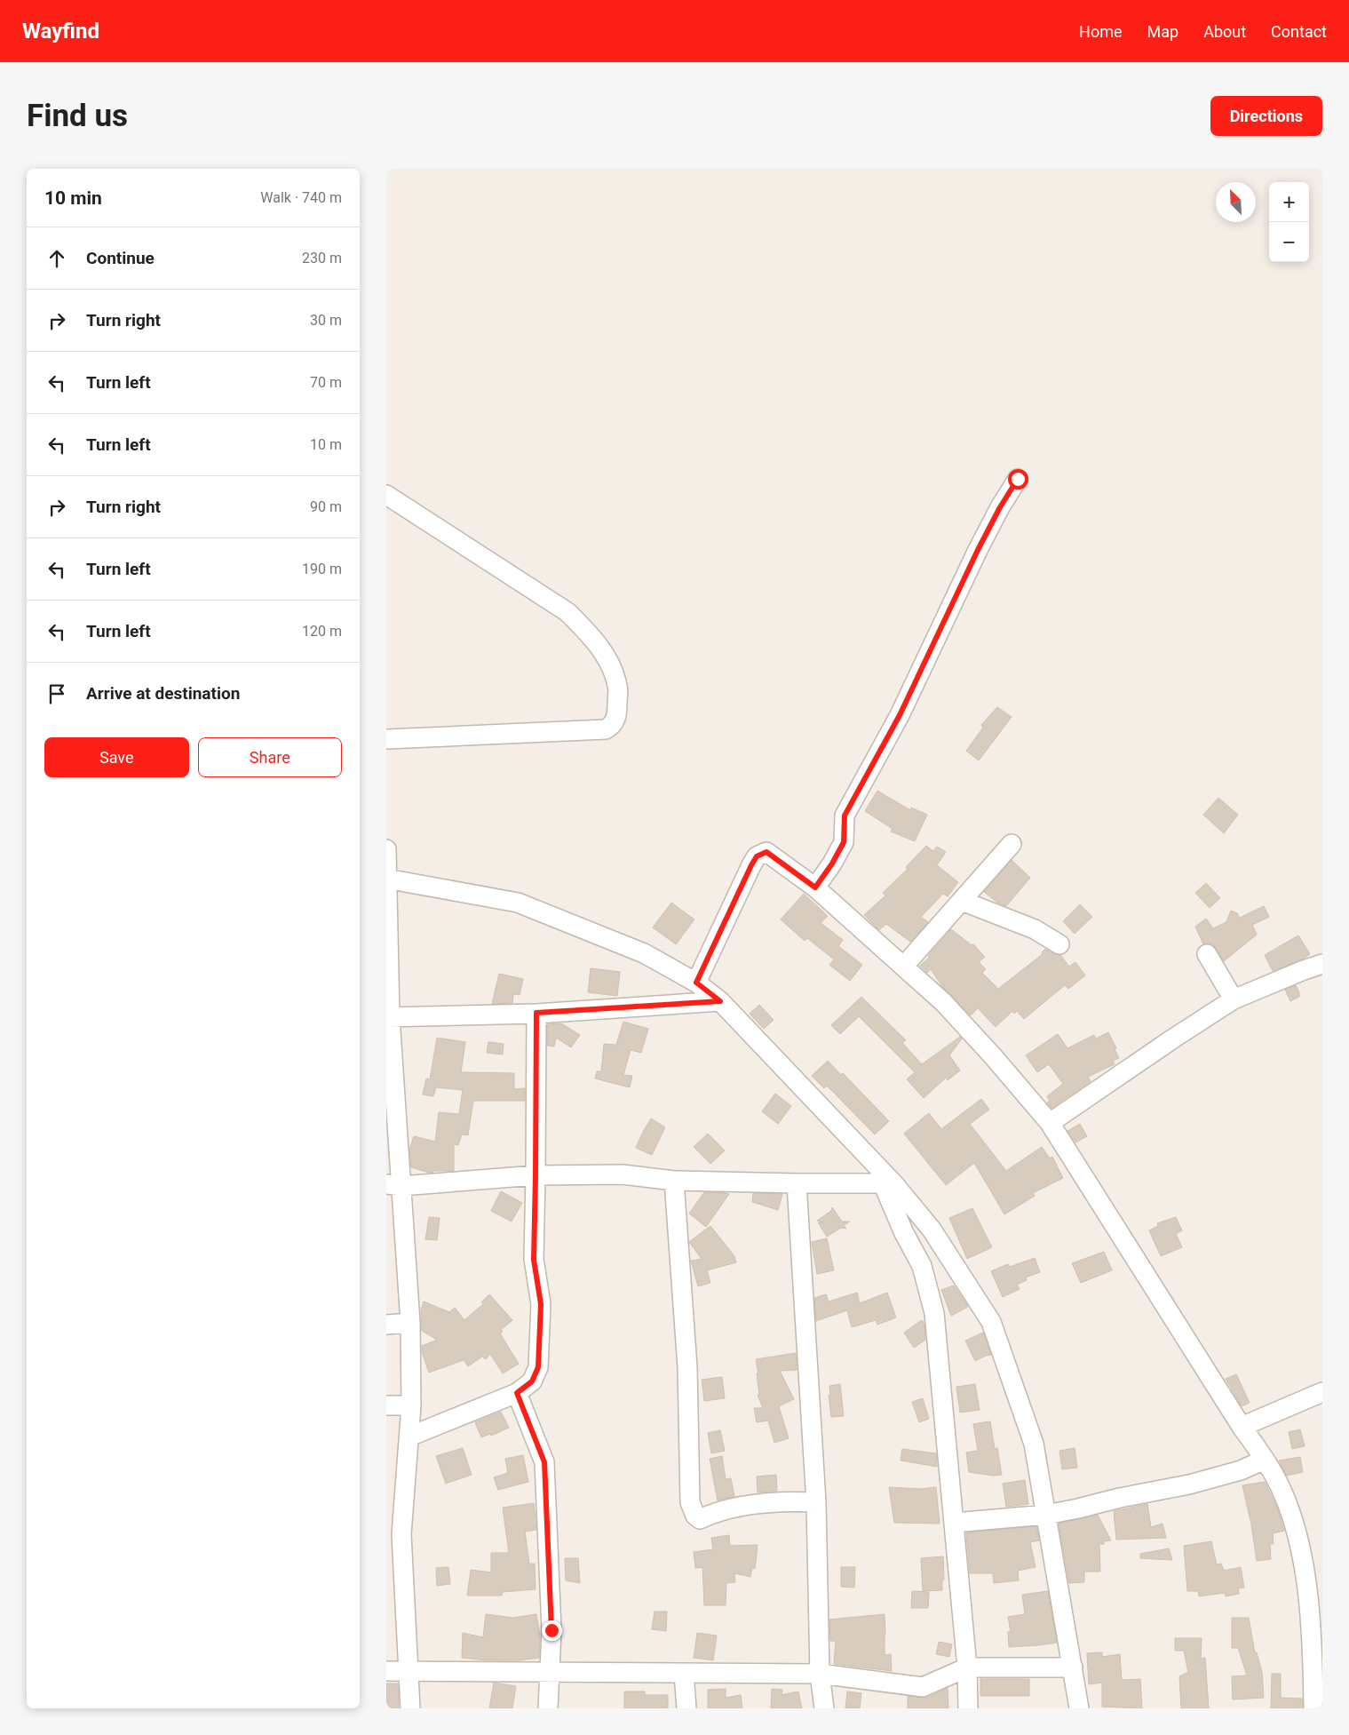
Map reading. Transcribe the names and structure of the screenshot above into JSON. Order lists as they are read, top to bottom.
{
  "north": "top left",
  "page": {
    "header": "Wayfind",
    "nav": [
      "Home",
      "Map",
      "About",
      "Contact"
    ],
    "buttons": [
      "Directions",
      ["Save", "Share"]
    ],
    "title": "Find us",
    "heading": ["10 min", "Walk · 740 m"],
    "map_buttons": ["+", "−"],
    "list": [
      ["Continue", "230 m"],
      ["Turn right", "30 m"],
      ["Turn left", "70 m"],
      ["Turn left", "10 m"],
      ["Turn right", "90 m"],
      ["Turn left", "190 m"],
      ["Turn left", "120 m"],
      "Arrive at destination"
    ]
  }
}
